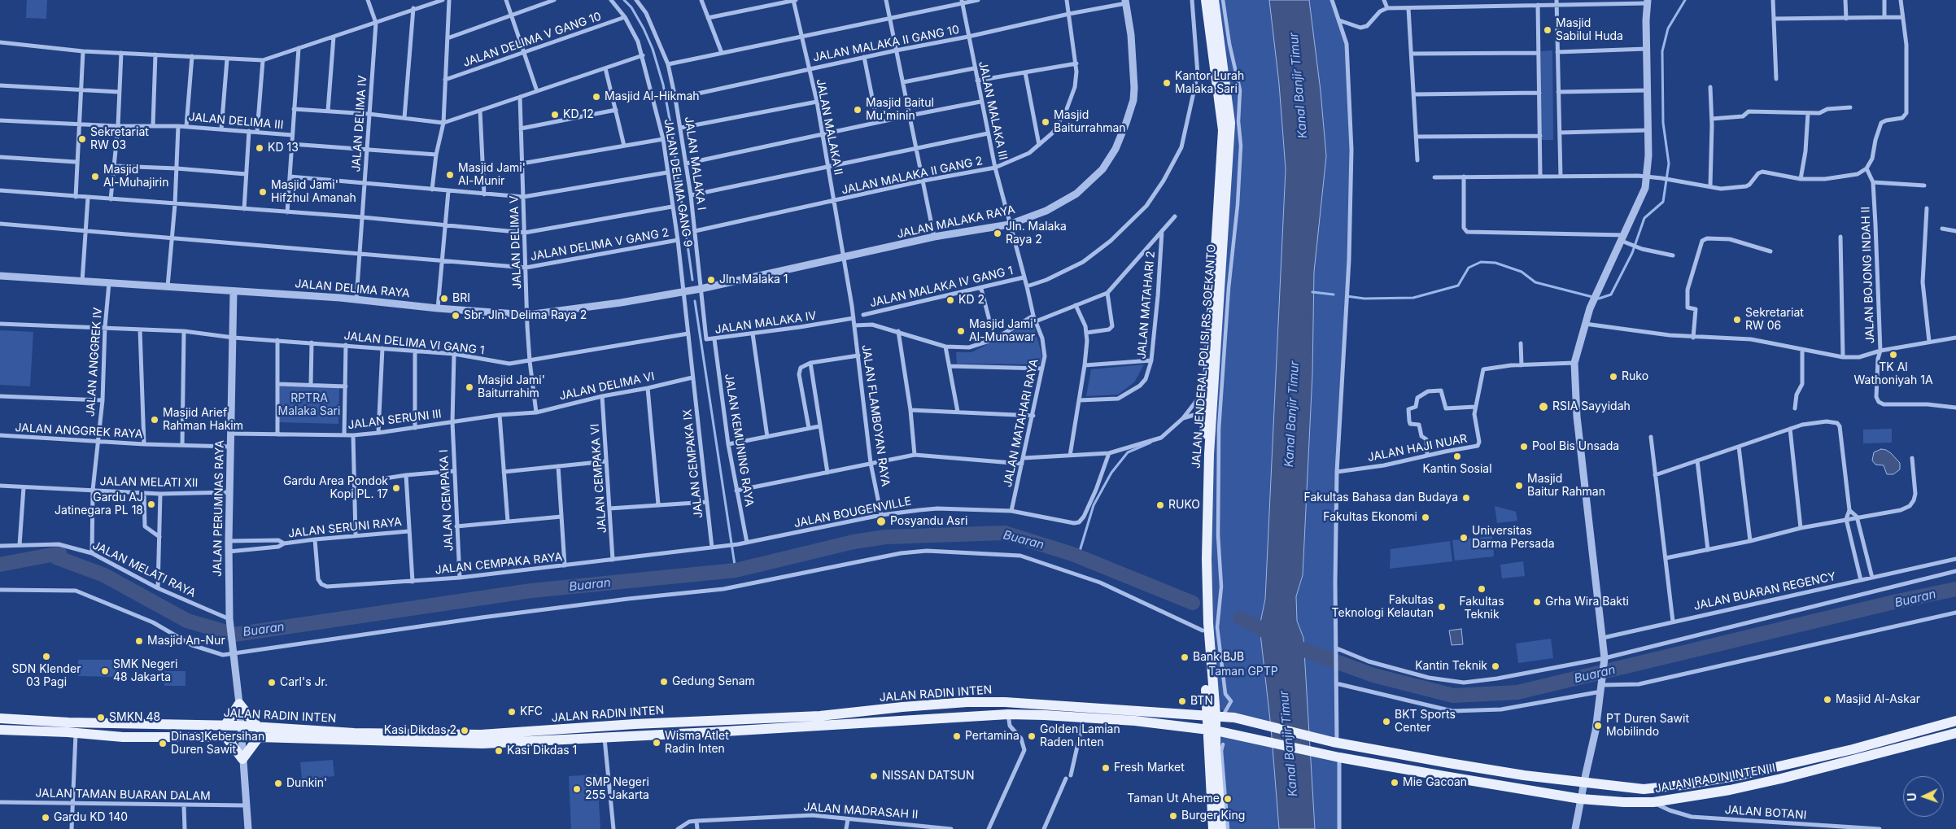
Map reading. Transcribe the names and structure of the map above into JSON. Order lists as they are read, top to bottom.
{
  "streets": {
    "main road": ["JALAN JENDERAL POLISI RS. SOEKANTO", "JALAN RADIN INTEN", "JALAN RADIN INTEN II"],
    "street": [
      "JALAN DELIMA V GANG 10",
      "JALAN MALAKA II GANG 10",
      "JALAN MALAKA III",
      "JALAN DELIMA III",
      "JALAN DELIMA IV",
      "JALAN MALAKA II",
      "JALAN MALAKA I",
      "JALAN MALAKA II GANG 2",
      "JALAN DELIMA GANG 9",
      "JALAN MALAKA RAYA",
      "JALAN DELIMA V",
      "JALAN DELIMA V GANG 2",
      "JALAN BOJONG INDAH II",
      "JALAN MALAKA IV GANG 1",
      "JALAN DELIMA RAYA",
      "JALAN MATAHARI 2",
      "JALAN MALAKA IV",
      "JALAN DELIMA VI GANG 1",
      "JALAN ANGGREK IV",
      "JALAN DELIMA VI",
      "JALAN FLAMBOYAN RAYA",
      "JALAN SERUNI III",
      "JALAN MATAHARI RAYA",
      "JALAN ANGGREK RAYA",
      "JALAN KEMUNING RAYA",
      "JALAN HAJI NUAR",
      "JALAN CEMPAKA IX",
      "JALAN CEMPAKA VI",
      "JALAN MELATI XII",
      "JALAN CEMPAKA I",
      "JALAN PERUMNAS RAYA",
      "JALAN BOUGENVILLE",
      "JALAN SERUNI RAYA",
      "JALAN CEMPAKA RAYA",
      "JALAN MELATI RAYA",
      "JALAN BUARAN REGENCY",
      "JALAN TAMAN BUARAN DALAM",
      "JALAN MADRASAH II",
      "JALAN BOTANI"
    ]
  },
  "crossings": [
    ["JALAN MALAKA II GANG 10", "JALAN MALAKA III"],
    ["JALAN MALAKA II GANG 10", "JALAN MALAKA II"],
    ["JALAN MALAKA II GANG 10", "JALAN MALAKA I"],
    ["JALAN MALAKA II GANG 10", "JALAN MALAKA II GANG 2"],
    ["JALAN MALAKA II GANG 10", "JALAN MALAKA RAYA"],
    ["JALAN MALAKA III", "JALAN MALAKA II GANG 2"],
    ["JALAN MALAKA III", "JALAN MALAKA RAYA"],
    ["JALAN DELIMA III", "JALAN DELIMA V GANG 2"],
    ["JALAN DELIMA III", "JALAN DELIMA RAYA"],
    ["JALAN DELIMA IV", "JALAN DELIMA V GANG 2"],
    ["JALAN DELIMA IV", "JALAN DELIMA RAYA"],
    ["JALAN MALAKA II", "JALAN MALAKA II GANG 2"],
    ["JALAN MALAKA II", "JALAN MALAKA RAYA"],
    ["JALAN MALAKA I", "JALAN MALAKA II GANG 2"],
    ["JALAN MALAKA I", "JALAN MALAKA RAYA"],
    ["JALAN MALAKA I", "JALAN DELIMA RAYA"],
    ["JALAN MALAKA I", "JALAN MALAKA IV"],
    ["JALAN DELIMA GANG 9", "JALAN DELIMA V GANG 2"],
    ["JALAN DELIMA GANG 9", "JALAN DELIMA RAYA"],
    ["JALAN MALAKA RAYA", "JALAN DELIMA RAYA"],
    ["JALAN MALAKA RAYA", "JALAN MALAKA IV"],
    ["JALAN DELIMA V", "JALAN DELIMA V GANG 2"],
    ["JALAN DELIMA V", "JALAN DELIMA RAYA"],
    ["JALAN DELIMA RAYA", "JALAN MALAKA IV"],
    ["JALAN DELIMA RAYA", "JALAN ANGGREK IV"],
    ["JALAN DELIMA RAYA", "JALAN PERUMNAS RAYA"],
    ["JALAN MALAKA IV", "JALAN FLAMBOYAN RAYA"],
    ["JALAN MALAKA IV", "JALAN KEMUNING RAYA"],
    ["JALAN DELIMA VI GANG 1", "JALAN ANGGREK IV"],
    ["JALAN DELIMA VI GANG 1", "JALAN CEMPAKA I"],
    ["JALAN DELIMA VI GANG 1", "JALAN PERUMNAS RAYA"],
    ["JALAN JENDERAL POLISI RS. SOEKANTO", "JALAN RADIN INTEN"],
    ["JALAN ANGGREK IV", "JALAN ANGGREK RAYA"],
    ["JALAN ANGGREK IV", "JALAN MELATI XII"],
    ["JALAN ANGGREK IV", "JALAN MELATI RAYA"],
    ["JALAN DELIMA VI", "JALAN SERUNI III"],
    ["JALAN DELIMA VI", "JALAN CEMPAKA IX"],
    ["JALAN DELIMA VI", "JALAN CEMPAKA VI"],
    ["JALAN FLAMBOYAN RAYA", "JALAN BOUGENVILLE"],
    ["JALAN SERUNI III", "JALAN CEMPAKA I"],
    ["JALAN SERUNI III", "JALAN PERUMNAS RAYA"],
    ["JALAN MATAHARI RAYA", "JALAN BOUGENVILLE"],
    ["JALAN ANGGREK RAYA", "JALAN PERUMNAS RAYA"],
    ["JALAN KEMUNING RAYA", "JALAN BOUGENVILLE"],
    ["JALAN CEMPAKA IX", "JALAN CEMPAKA RAYA"],
    ["JALAN CEMPAKA VI", "JALAN CEMPAKA RAYA"],
    ["JALAN MELATI XII", "JALAN PERUMNAS RAYA"],
    ["JALAN CEMPAKA I", "JALAN CEMPAKA RAYA"],
    ["JALAN PERUMNAS RAYA", "JALAN SERUNI RAYA"],
    ["JALAN PERUMNAS RAYA", "JALAN MELATI RAYA"],
    ["JALAN PERUMNAS RAYA", "JALAN RADIN INTEN"],
    ["JALAN PERUMNAS RAYA", "JALAN TAMAN BUARAN DALAM"],
    ["JALAN BOUGENVILLE", "JALAN CEMPAKA RAYA"],
    ["JALAN SERUNI RAYA", "JALAN CEMPAKA RAYA"],
    ["JALAN RADIN INTEN", "JALAN RADIN INTEN II"],
    ["JALAN RADIN INTEN II", "JALAN BOTANI"]
  ],
  "water": ["Kanal Banjir Timur", "Buaran"],
  "parks": ["RPTRA Malaka Sari", "Taman GPTP"],
  "places": [
    "Masjid Sabilul Huda",
    "Kantor Lurah Malaka Sari",
    "Masjid Al-Hikmah",
    "Masjid Baitul Mu'minin",
    "KD 12",
    "Masjid Baiturrahman",
    "Sekretariat RW 03",
    "KD 13",
    "Masjid Jami' Al-Munir",
    "Masjid Al-Muhajirin",
    "Masjid Jami' Hifzhul Amanah",
    "Jln. Malaka Raya 2",
    "Jln. Malaka 1",
    "BRI",
    "KD 2",
    "Sbr. Jln. Delima Raya 2",
    "Sekretariat RW 06",
    "Masjid Jami' Al-Munawar",
    "TK Al Wathoniyah 1A",
    "Ruko",
    "Masjid Jami' Baiturrahim",
    "RSIA Sayyidah",
    "Masjid Arief Rahman Hakim",
    "Pool Bis Unsada",
    "Kantin Sosial",
    "Masjid Baitur Rahman",
    "Gardu Area Pondok Kopi PL. 17",
    "Fakultas Bahasa dan Budaya",
    "Gardu AJ Jatinegara PL 18",
    "RUKO",
    "Fakultas Ekonomi",
    "Posyandu Asri",
    "Universitas Darma Persada",
    "Fakultas Teknik",
    "Grha Wira Bakti",
    "Fakultas Teknologi Kelautan",
    "Masjid An-Nur",
    "SDN Klender 03 Pagi",
    "Bank BJB",
    "Kantin Teknik",
    "SMK Negeri 48 Jakarta",
    "Gedung Senam",
    "Carl's Jr.",
    "Masjid Al-Askar",
    "BTN",
    "KFC",
    "SMKN 48",
    "BKT Sports Center",
    "PT Duren Sawit Mobilindo",
    "Kasi Dikdas 2",
    "Pertamina",
    "Golden Lamian Raden Inten",
    "Wisma Atlet Radin Inten",
    "Dinas Kebersihan Duren Sawit",
    "Kasi Dikdas 1",
    "Fresh Market",
    "NISSAN DATSUN",
    "Mie Gacoan",
    "Dunkin'",
    "SMP Negeri 255 Jakarta",
    "Taman Ut Aheme",
    "Burger King",
    "Gardu KD 140"
  ],
  "north": "left"
}
